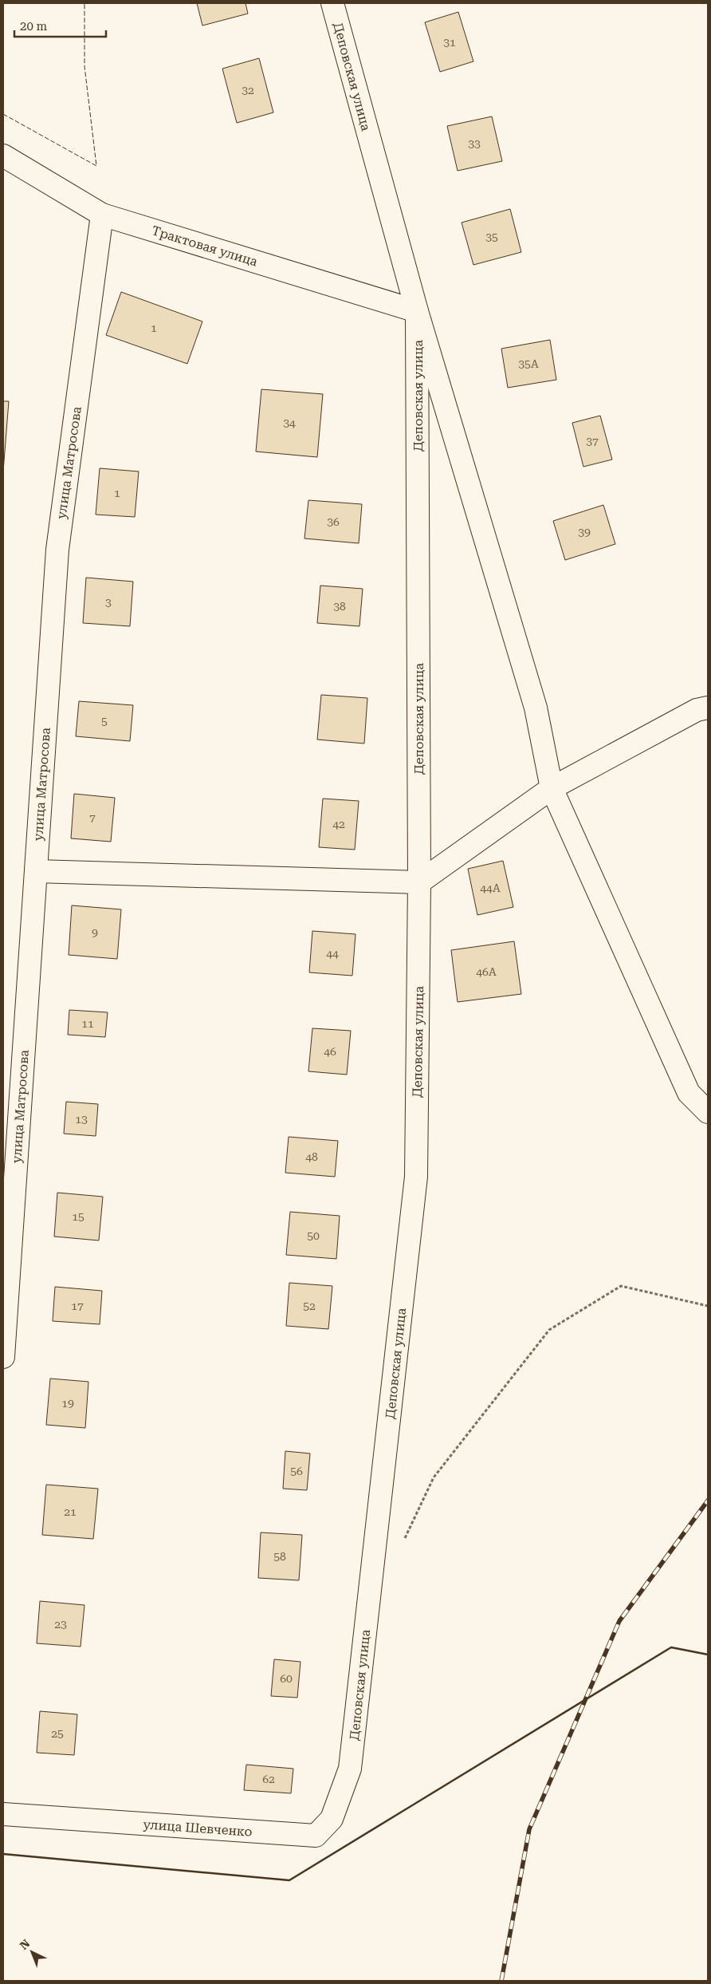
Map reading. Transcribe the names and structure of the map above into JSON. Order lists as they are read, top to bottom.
{
  "streets": {
    "street": [
      "Деповская улица",
      "Трактовая улица",
      "улица Матросова",
      "улица Шевченко"
    ]
  },
  "crossings": [
    ["Деповская улица", "Трактовая улица"],
    ["Деповская улица", "улица Шевченко"],
    ["Трактовая улица", "улица Матросова"]
  ],
  "house_numbers": [
    "31",
    "32",
    "33",
    "35",
    "1",
    "35А",
    "34",
    "37",
    "1",
    "36",
    "39",
    "3",
    "38",
    "5",
    "7",
    "42",
    "44А",
    "9",
    "44",
    "46А",
    "11",
    "46",
    "13",
    "48",
    "15",
    "50",
    "17",
    "52",
    "19",
    "56",
    "21",
    "58",
    "23",
    "60",
    "25",
    "62"
  ],
  "scale_bar": "20 m",
  "north": "top left"
}
